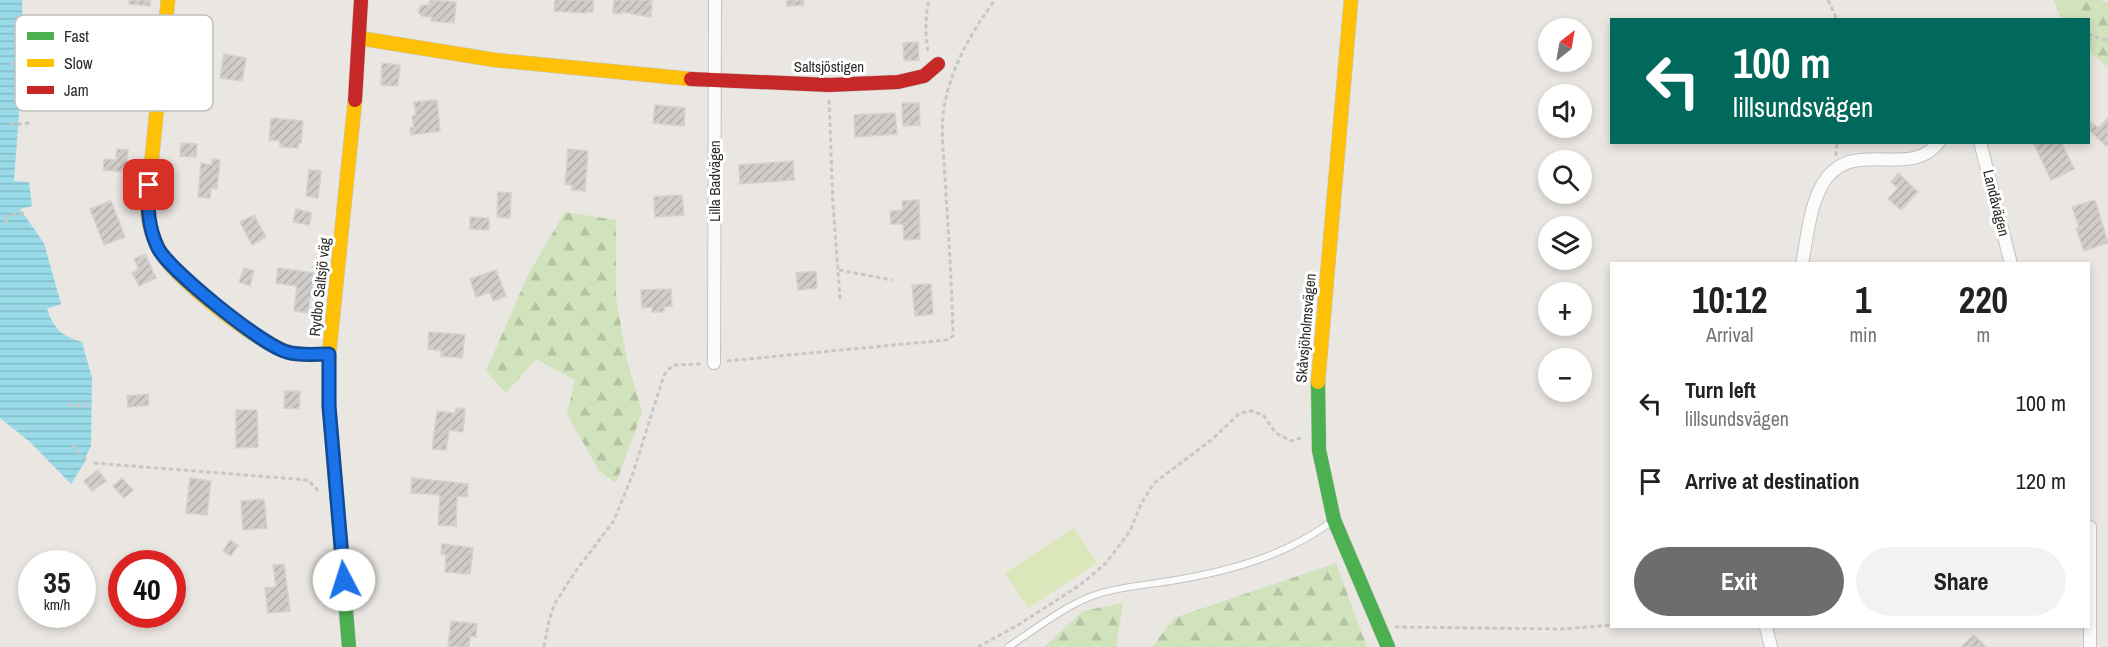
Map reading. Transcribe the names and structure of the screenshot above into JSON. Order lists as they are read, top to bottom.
{
  "streets": {
    "street": [
      "Saltsjöstigen",
      "Lilla Badvägen",
      "Landåvägen",
      "Rydbo Saltsjö väg",
      "Skåvsjöholmsvägen"
    ]
  },
  "crossings": [
    ["Saltsjöstigen", "Lilla Badvägen"]
  ],
  "legend": ["Fast", "Slow", "Jam"],
  "north": "top right",
  "page": {
    "map_buttons": ["+", "−"],
    "turn": ["100 m", "lillsundsvägen"],
    "eta": [
      "10:12",
      "Arrival",
      "1",
      "min",
      "220",
      "m"
    ],
    "list": [
      {
        "name": "Turn left",
        "note": "lillsundsvägen",
        "value": "100 m"
      },
      {
        "name": "Arrive at destination",
        "value": "120 m"
      }
    ],
    "buttons": ["Exit", "Share"],
    "speed": "35 km/h",
    "limit": "40"
  }
}
